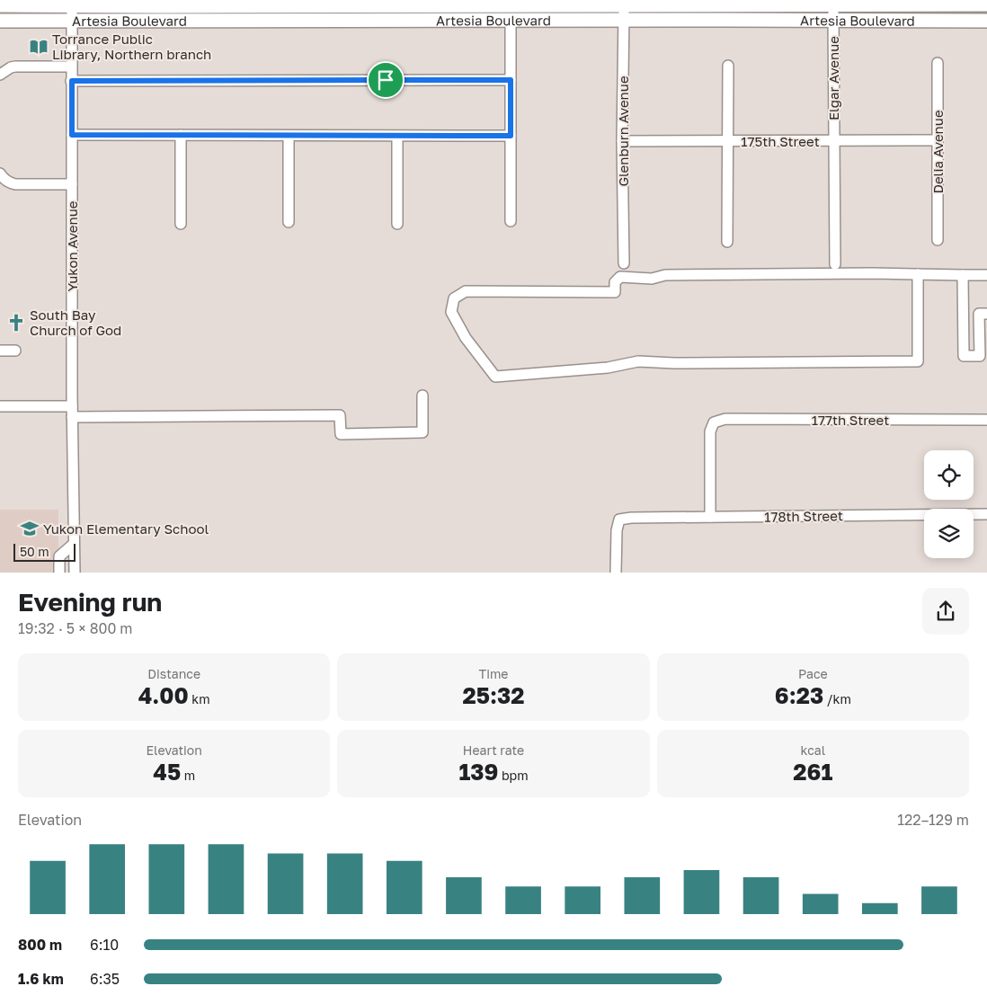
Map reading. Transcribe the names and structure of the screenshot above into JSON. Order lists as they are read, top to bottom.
{
  "streets": {
    "main road": ["Artesia Boulevard"],
    "street": [
      "Elgar Avenue",
      "Glenburn Avenue",
      "175th Street",
      "Delia Avenue",
      "Yukon Avenue",
      "177th Street",
      "178th Street"
    ]
  },
  "crossings": [
    ["Artesia Boulevard", "Elgar Avenue"],
    ["Artesia Boulevard", "Glenburn Avenue"],
    ["Artesia Boulevard", "Yukon Avenue"],
    ["Elgar Avenue", "175th Street"],
    ["Glenburn Avenue", "175th Street"],
    ["175th Street", "Delia Avenue"],
    ["177th Street", "178th Street"]
  ],
  "places": {
    "library": ["Torrance Public Library, Northern branch"],
    "church": ["South Bay Church of God"],
    "school or university": ["Yukon Elementary School"]
  },
  "scale_bar": "50 m",
  "page": {
    "scale": "50 m",
    "heading": ["Evening run", "19:32 · 5 × 800 m"],
    "stats": [
      ["Distance", "4.00 km"],
      ["Time", "25:32"],
      ["Pace", "6:23 /km"],
      ["Elevation", "45 m"],
      ["Heart rate", "139 bpm"],
      ["kcal", "261"]
    ],
    "chart": ["Elevation", "122–129 m"],
    "list": [
      {
        "name": "800 m",
        "note": "6:10"
      },
      {
        "name": "1.6 km",
        "note": "6:35"
      }
    ]
  }
}
